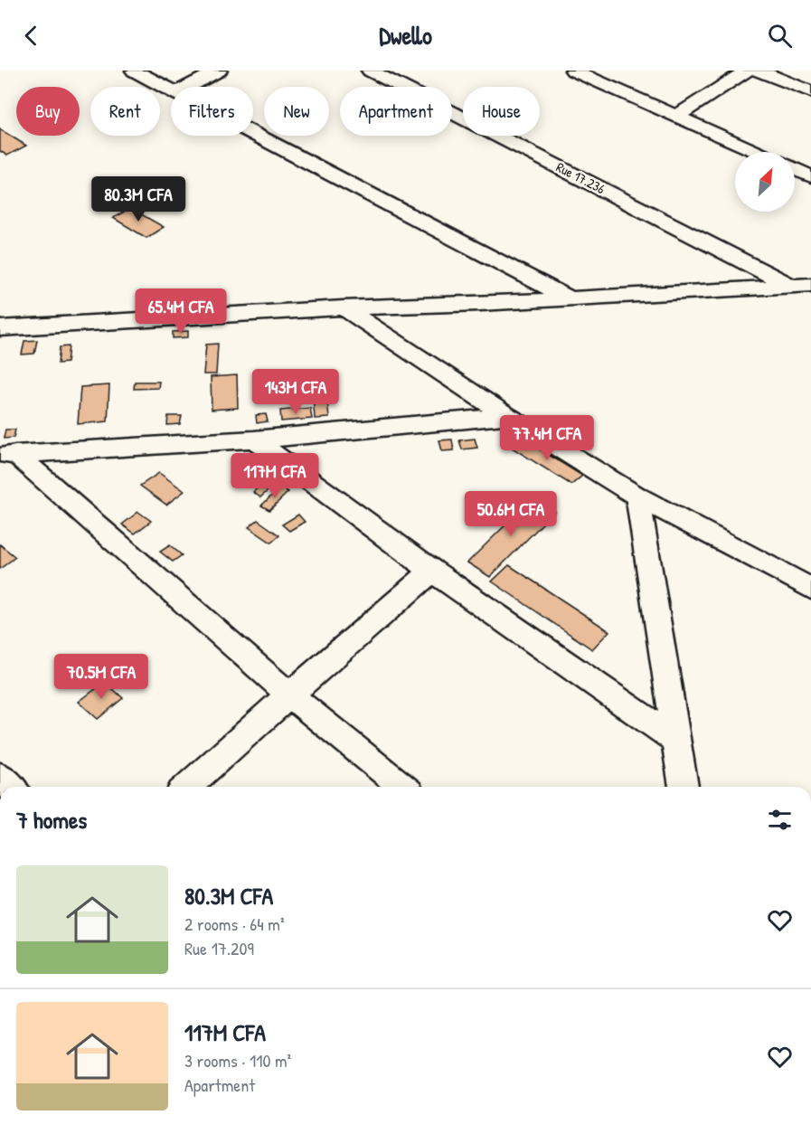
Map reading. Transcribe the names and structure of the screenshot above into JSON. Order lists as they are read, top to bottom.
{
  "streets": {
    "street": ["Rue 17.236"]
  },
  "north": "top right",
  "page": {
    "header": "Dwello",
    "chip": [
      "Buy",
      "Rent",
      "Filters",
      "New",
      "Apartment",
      "House"
    ],
    "price": [
      "80.3M CFA",
      "65.4M CFA",
      "143M CFA",
      "77.4M CFA",
      "117M CFA",
      "50.6M CFA",
      "70.5M CFA"
    ],
    "heading": "7 homes",
    "list": [
      {
        "name": "80.3M CFA",
        "note": "2 rooms · 64 m² · Rue 17.209"
      },
      {
        "name": "117M CFA",
        "note": "3 rooms · 110 m² · Apartment"
      }
    ]
  }
}
